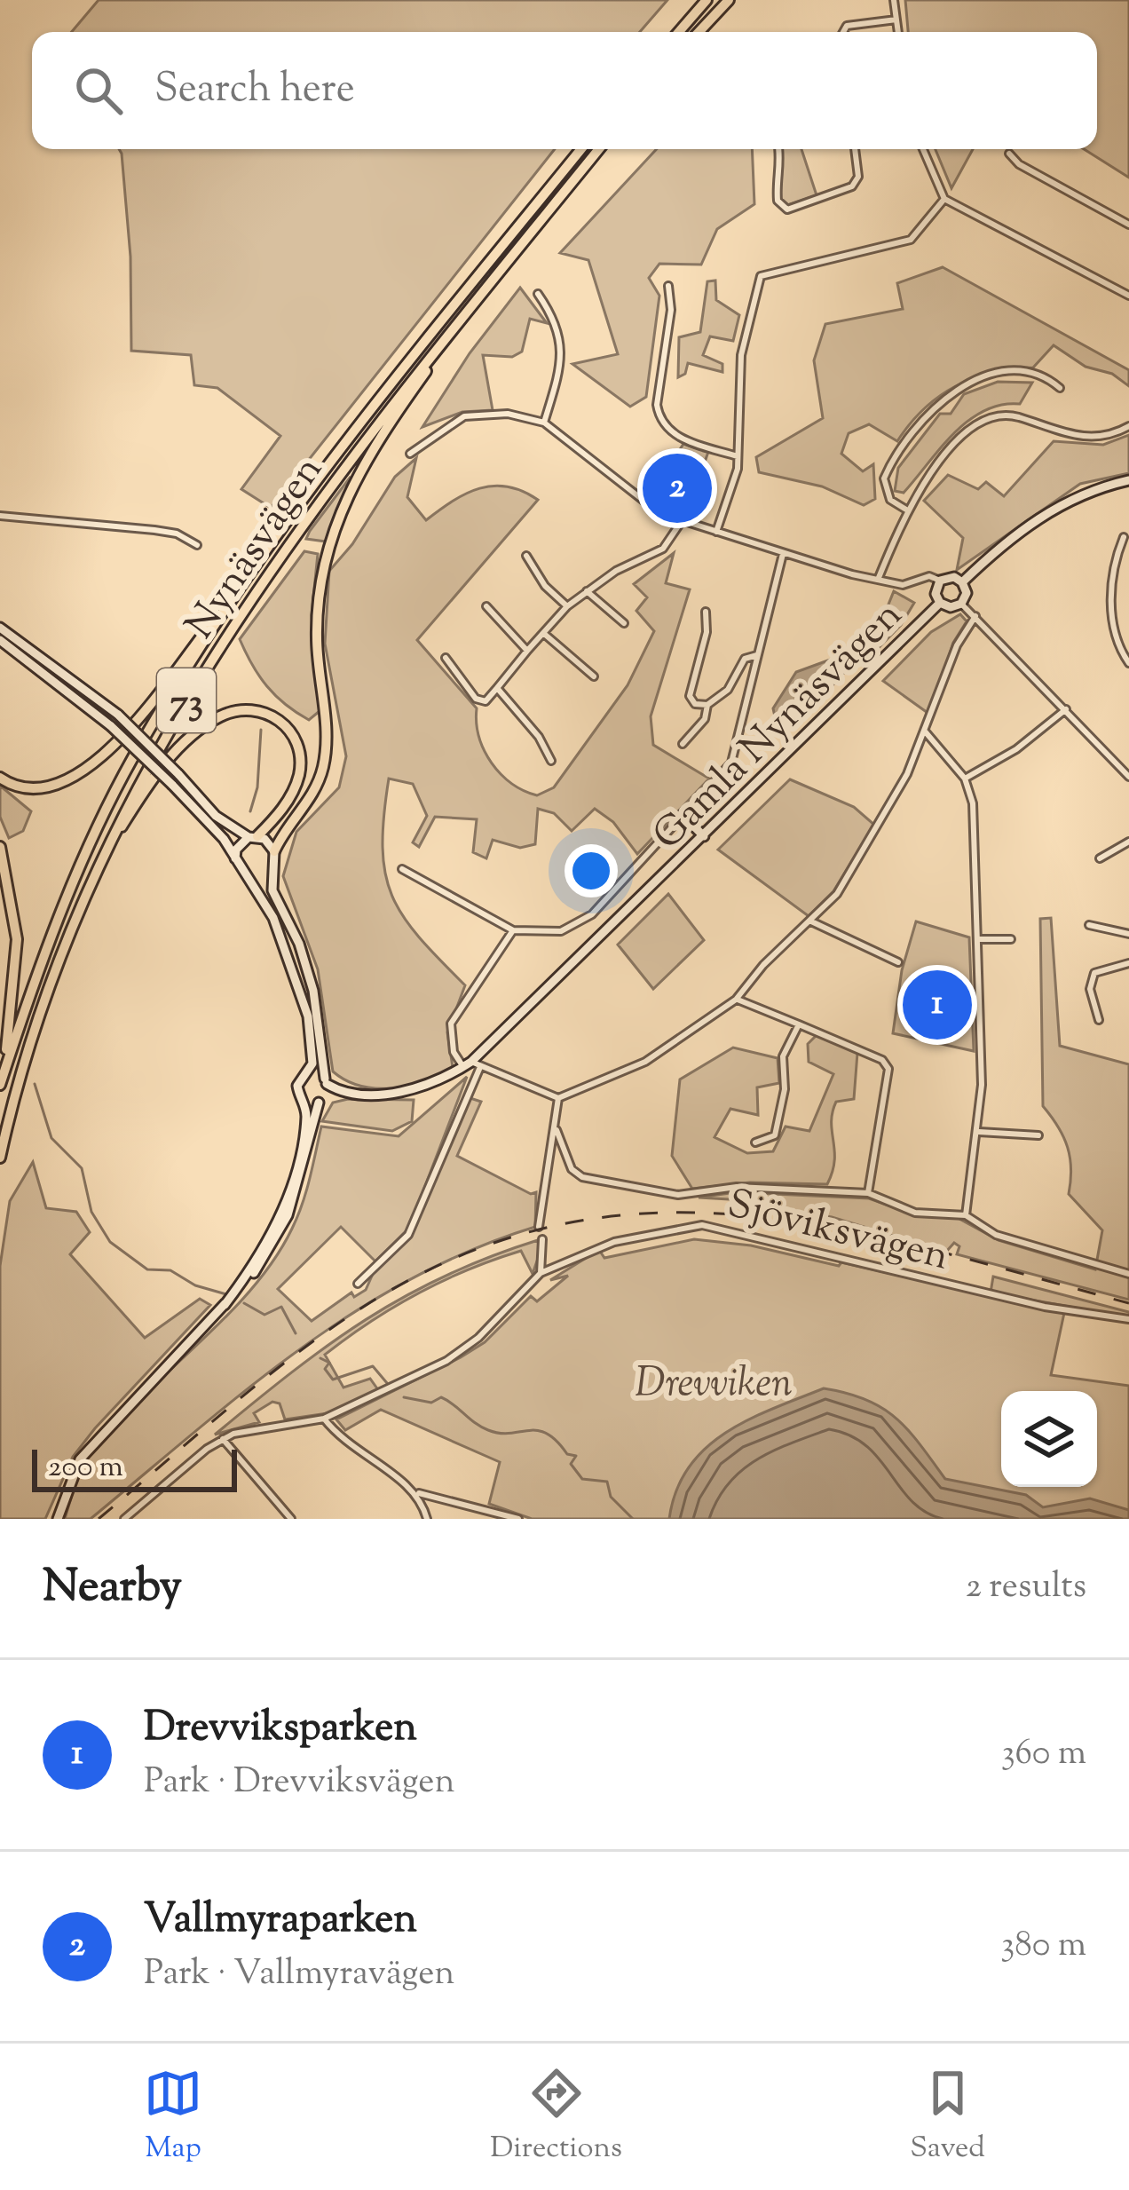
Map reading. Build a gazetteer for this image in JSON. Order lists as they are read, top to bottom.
{
  "streets": {
    "highway": ["Nynäsvägen", "73"],
    "street": ["Gamla Nynäsvägen", "Sjöviksvägen"]
  },
  "parks": ["Drevviken"],
  "scale_bar": "200 m",
  "page": {
    "search": "Search here",
    "pins": ["2", "1"],
    "scale": "200 m",
    "heading": ["Nearby", "2 results"],
    "list": [
      {
        "mark": "1",
        "name": "Drevviksparken",
        "note": "Park · Drevviksvägen",
        "value": "360 m"
      },
      {
        "mark": "2",
        "name": "Vallmyraparken",
        "note": "Park · Vallmyravägen",
        "value": "380 m"
      }
    ],
    "nav": ["Map", "Directions", "Saved"]
  }
}
